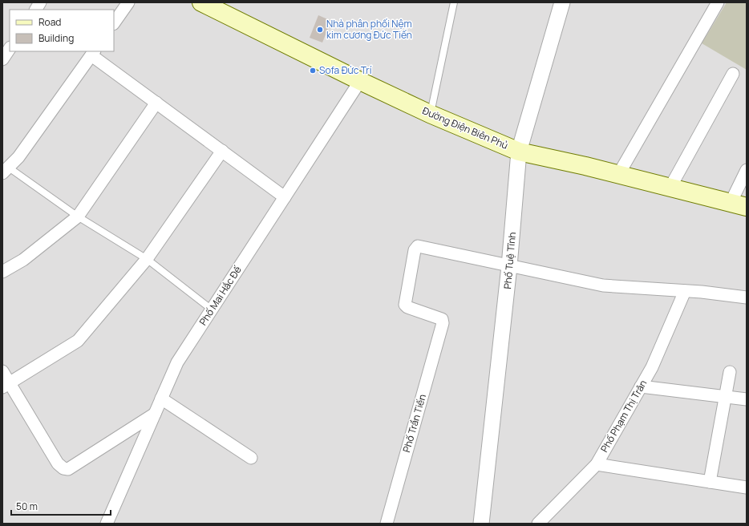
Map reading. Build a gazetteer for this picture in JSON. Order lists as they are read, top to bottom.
{
  "streets": {
    "main road": ["Đường Điện Biên Phủ"],
    "street": [
      "Phố Tuệ Tĩnh",
      "Phố Mai Hắc Đế",
      "Phố Phạm Thị Trân",
      "Phố Trần Tiến"
    ]
  },
  "crossings": [
    ["Đường Điện Biên Phủ", "Phố Tuệ Tĩnh"],
    ["Đường Điện Biên Phủ", "Phố Mai Hắc Đế"],
    ["Phố Tuệ Tĩnh", "Phố Trần Tiến"]
  ],
  "places": ["Nhà phân phối Nệm kim cương Đức Tiến", "Sofa Đức Trí"],
  "legend": ["Road", "Building"],
  "scale_bar": "50 m"
}
